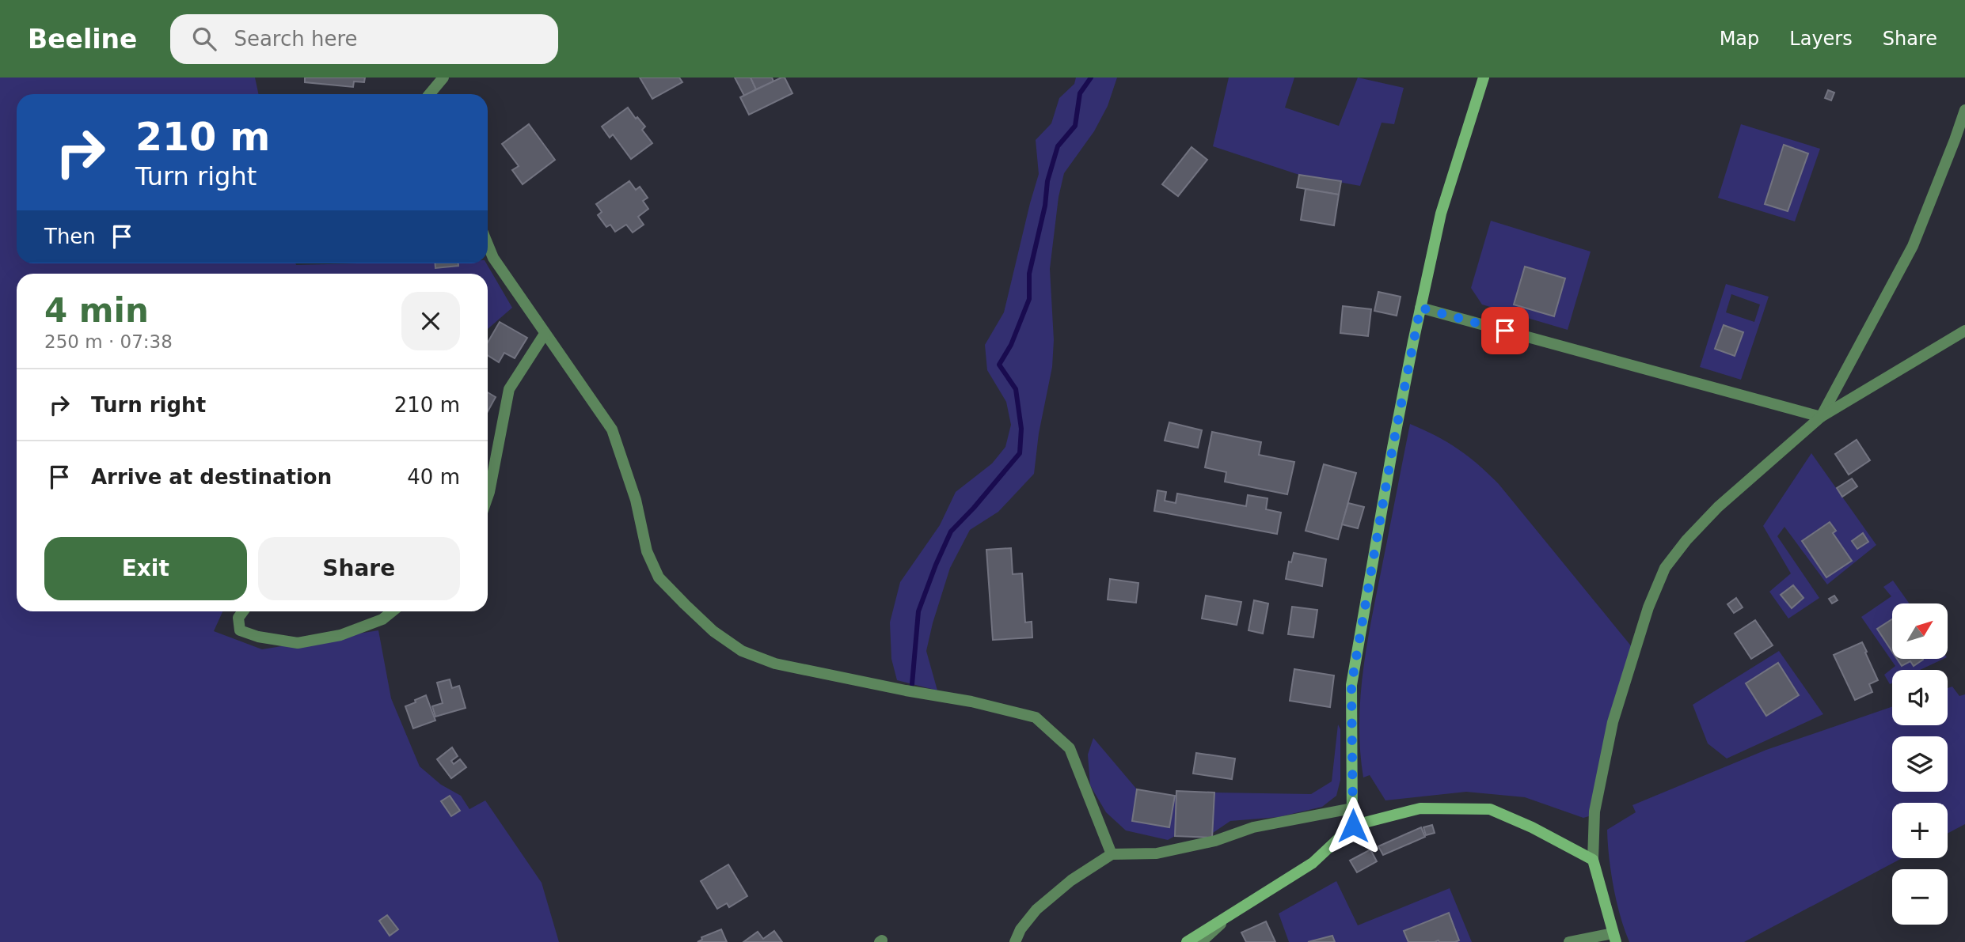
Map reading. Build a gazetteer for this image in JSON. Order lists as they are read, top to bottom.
{
  "north": "top right",
  "page": {
    "header": "Beeline",
    "search": "Search here",
    "nav": ["Map", "Layers", "Share"],
    "turn": ["210 m", "Turn right"],
    "then": "Then",
    "heading": ["4 min", "250 m · 07:38"],
    "list": [
      {
        "name": "Turn right",
        "value": "210 m"
      },
      {
        "name": "Arrive at destination",
        "value": "40 m"
      }
    ],
    "buttons": ["Exit", "Share"],
    "map_buttons": ["+", "−"]
  }
}
